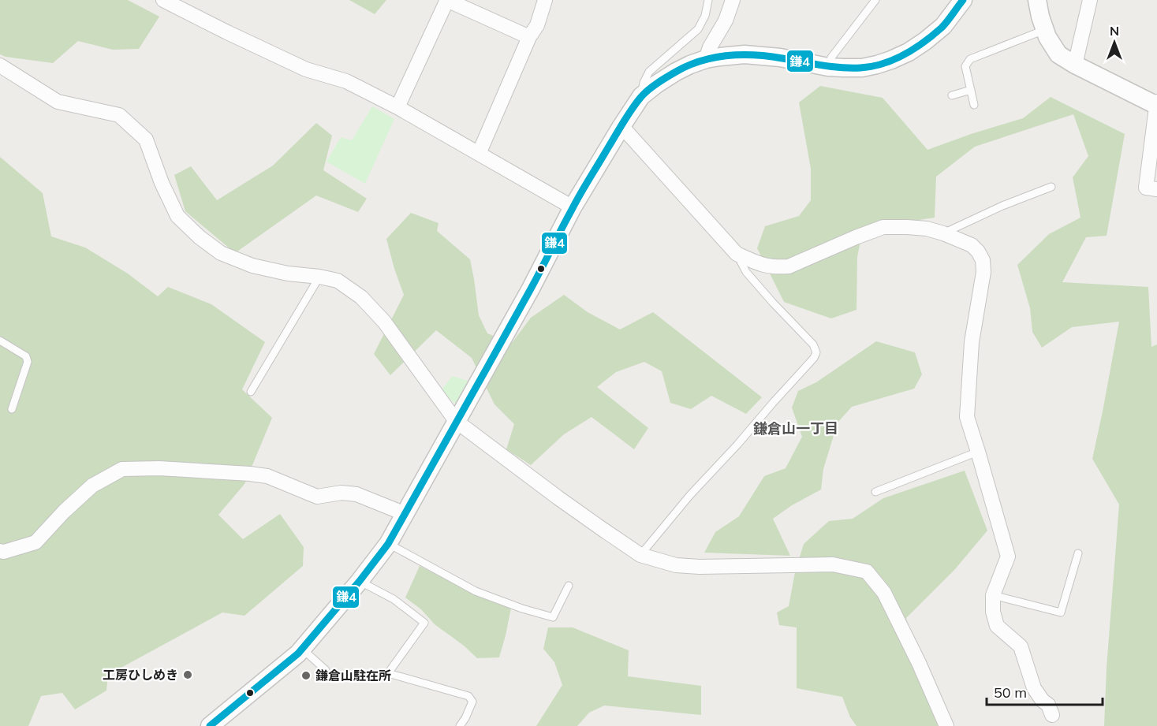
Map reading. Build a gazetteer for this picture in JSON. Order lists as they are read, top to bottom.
{
  "districts": ["鎌倉山一丁目"],
  "places": ["工房ひしめき", "鎌倉山駐在所"],
  "lines": ["transit line 鎌4"],
  "scale_bar": "50 m",
  "north": "top"
}
